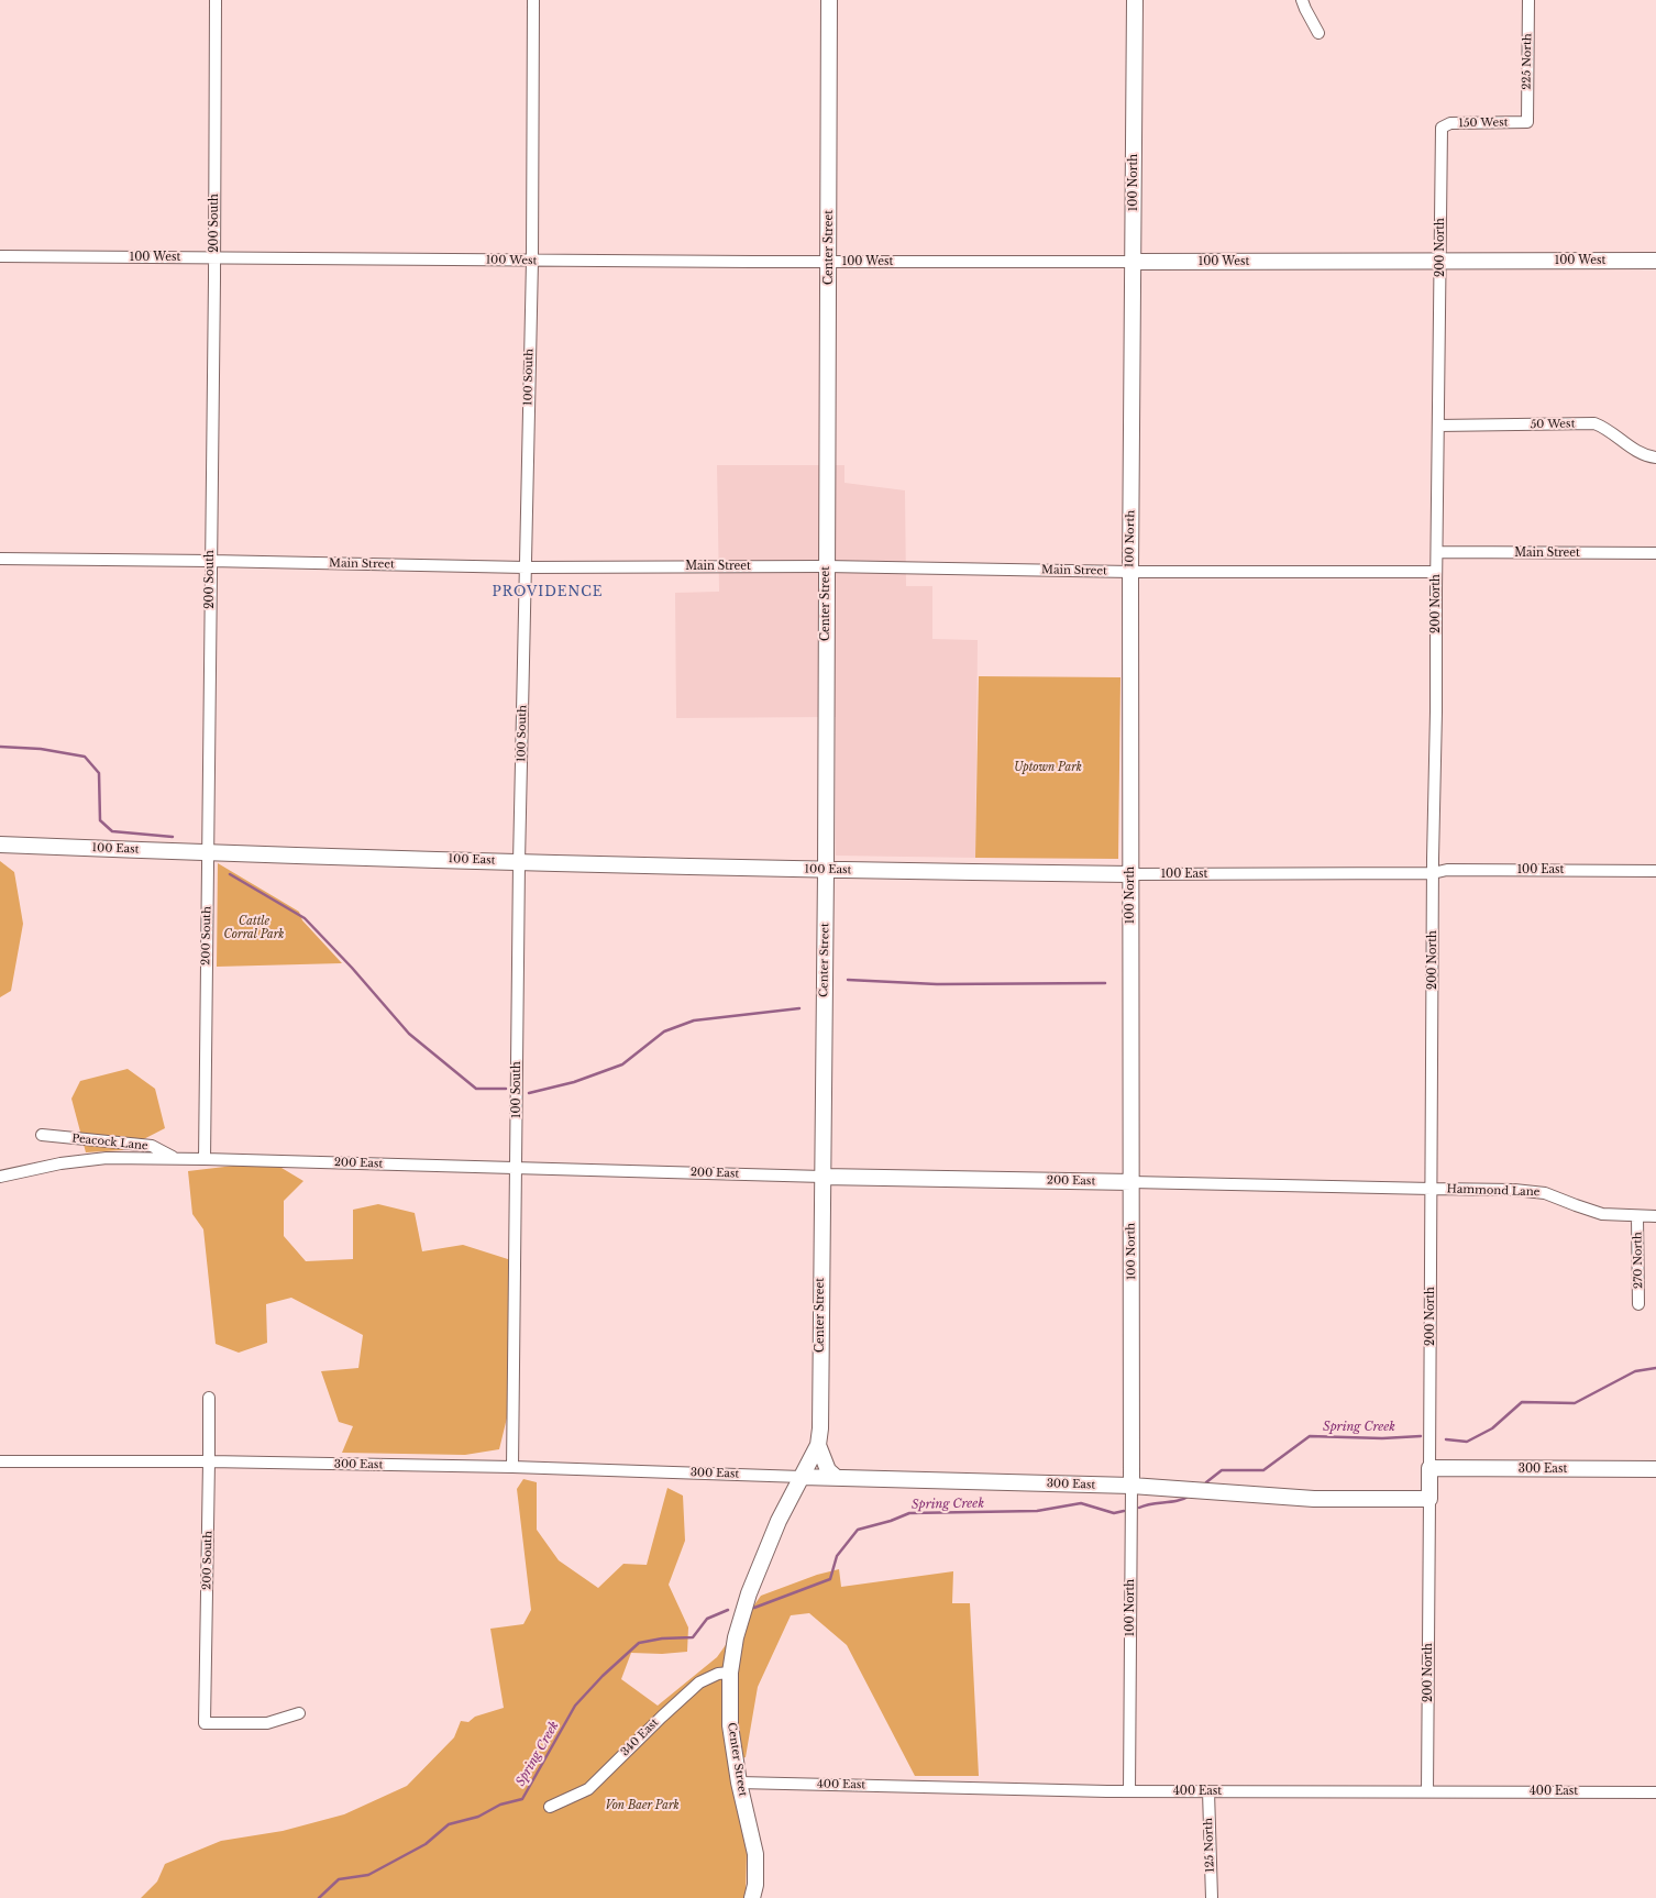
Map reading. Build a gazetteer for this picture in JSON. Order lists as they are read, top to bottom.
{
  "streets": {
    "street": [
      "225 North",
      "150 West",
      "100 North",
      "200 South",
      "Center Street",
      "200 North",
      "100 West",
      "100 South",
      "50 West",
      "Main Street",
      "100 East",
      "Peacock Lane",
      "200 East",
      "Hammond Lane",
      "270 North",
      "300 East",
      "340 East",
      "400 East",
      "125 North"
    ]
  },
  "crossings": [
    ["225 North", "150 West"],
    ["150 West", "200 North"],
    ["100 North", "100 West"],
    ["100 North", "Main Street"],
    ["100 North", "100 East"],
    ["100 North", "200 East"],
    ["100 North", "300 East"],
    ["100 North", "400 East"],
    ["200 South", "100 West"],
    ["200 South", "Main Street"],
    ["200 South", "100 East"],
    ["200 South", "200 East"],
    ["200 South", "300 East"],
    ["Center Street", "100 West"],
    ["Center Street", "Main Street"],
    ["Center Street", "100 East"],
    ["Center Street", "200 East"],
    ["Center Street", "300 East"],
    ["Center Street", "340 East"],
    ["Center Street", "400 East"],
    ["200 North", "100 West"],
    ["200 North", "50 West"],
    ["200 North", "Main Street"],
    ["200 North", "100 East"],
    ["200 North", "200 East"],
    ["200 North", "Hammond Lane"],
    ["200 North", "300 East"],
    ["200 North", "400 East"],
    ["100 West", "100 South"],
    ["100 South", "Main Street"],
    ["100 South", "100 East"],
    ["100 South", "200 East"],
    ["100 South", "300 East"],
    ["Peacock Lane", "200 East"],
    ["200 East", "Hammond Lane"],
    ["Hammond Lane", "270 North"],
    ["400 East", "125 North"]
  ],
  "districts": ["PROVIDENCE"],
  "water": ["Spring Creek"],
  "parks": ["Uptown Park", "Cattle Corral Park", "Von Baer Park"]
}
